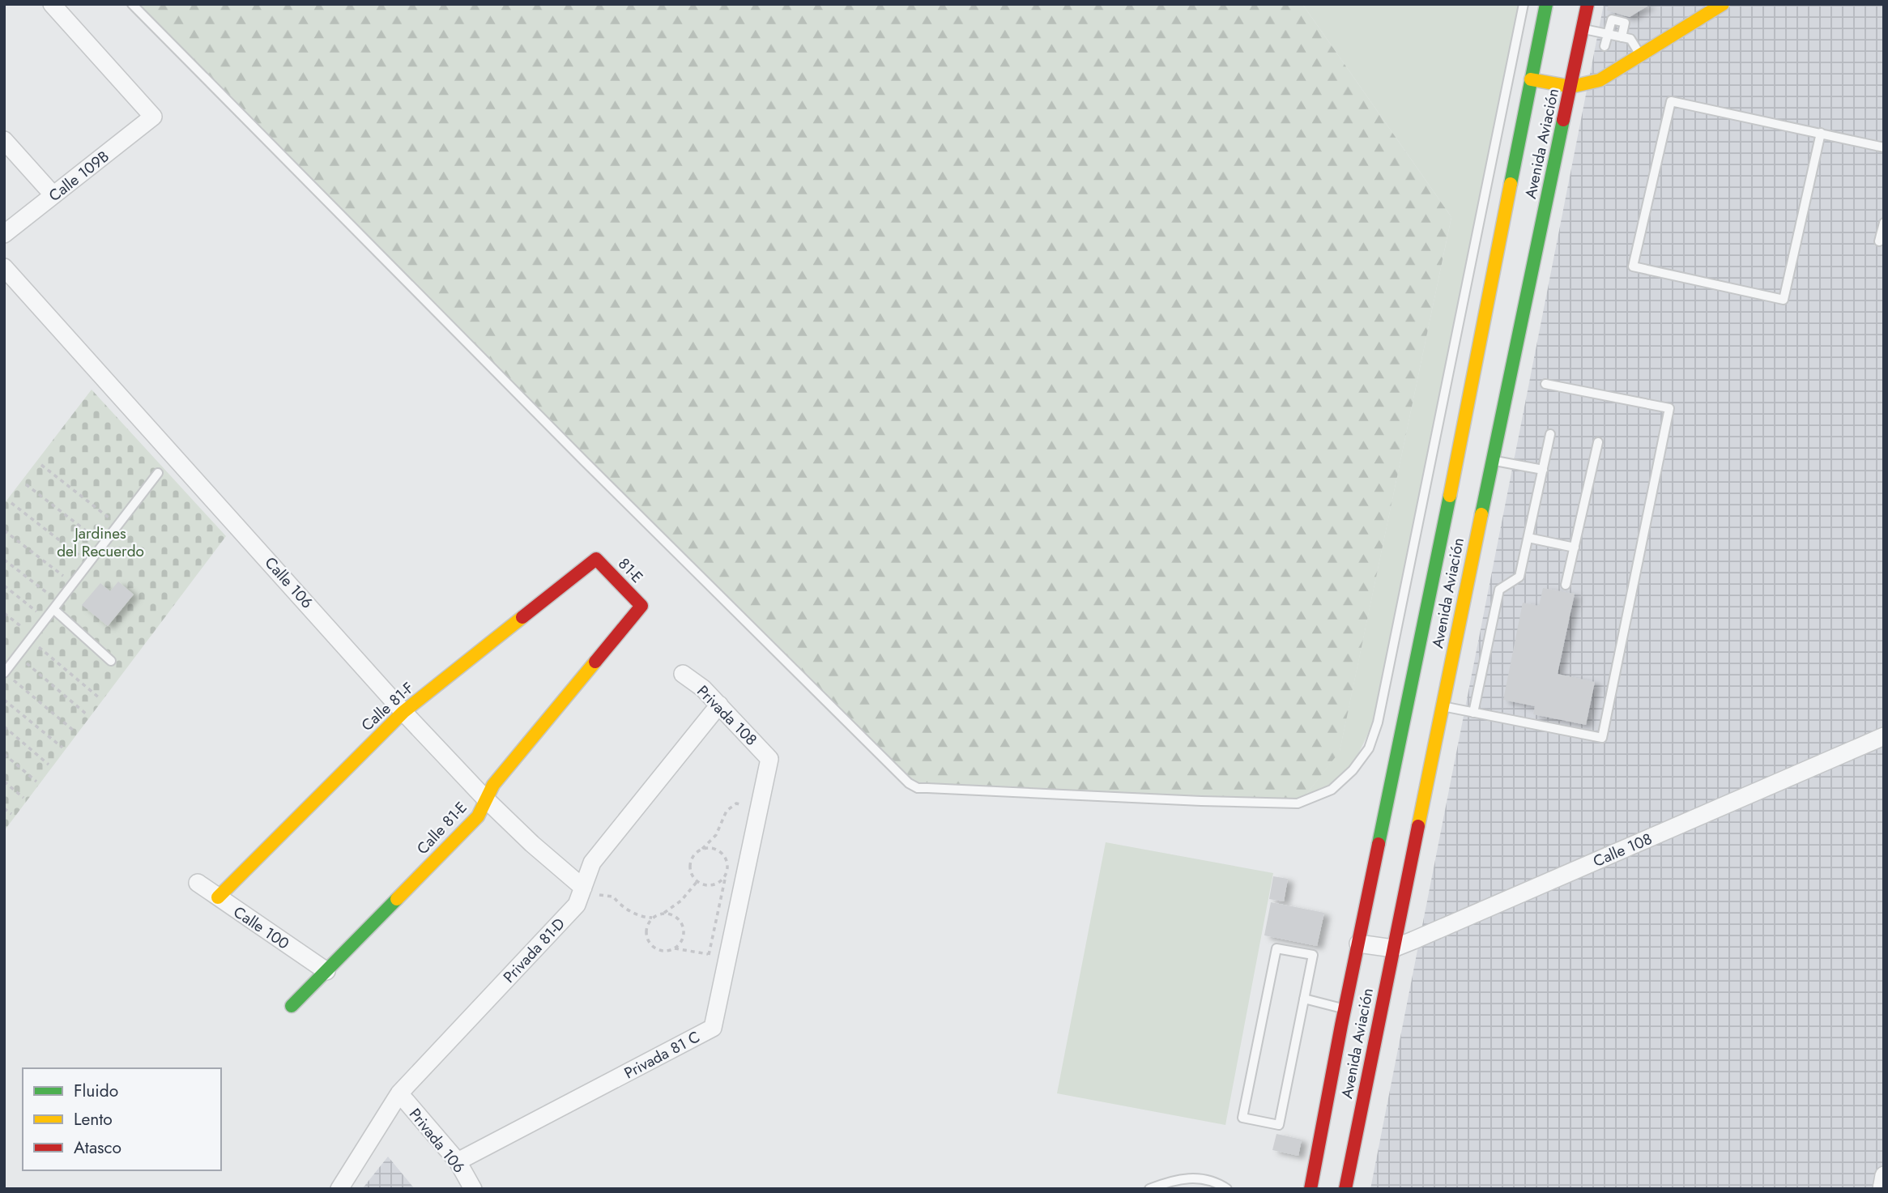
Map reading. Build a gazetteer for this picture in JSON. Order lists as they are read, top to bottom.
{
  "streets": {
    "main road": [
      "Avenida Aviación",
      "81-E",
      "Calle 81-F",
      "Calle 81-E"
    ],
    "street": [
      "Calle 109B",
      "Calle 106",
      "Privada 108",
      "Calle 108",
      "Calle 100",
      "Privada 81-D",
      "Privada 81 C",
      "Privada 106"
    ]
  },
  "crossings": [
    ["Avenida Aviación", "Calle 108"],
    ["81-E", "Calle 81-F"],
    ["81-E", "Calle 81-E"],
    ["Calle 106", "Calle 81-F"],
    ["Calle 106", "Calle 81-E"],
    ["Calle 106", "Privada 81-D"],
    ["Calle 81-F", "Calle 100"],
    ["Privada 108", "Privada 81-D"],
    ["Privada 108", "Privada 81 C"],
    ["Calle 81-E", "Calle 100"],
    ["Privada 81-D", "Privada 106"],
    ["Privada 81 C", "Privada 106"]
  ],
  "parks": ["Jardines del Recuerdo"],
  "legend": ["Fluido", "Lento", "Atasco"]
}
